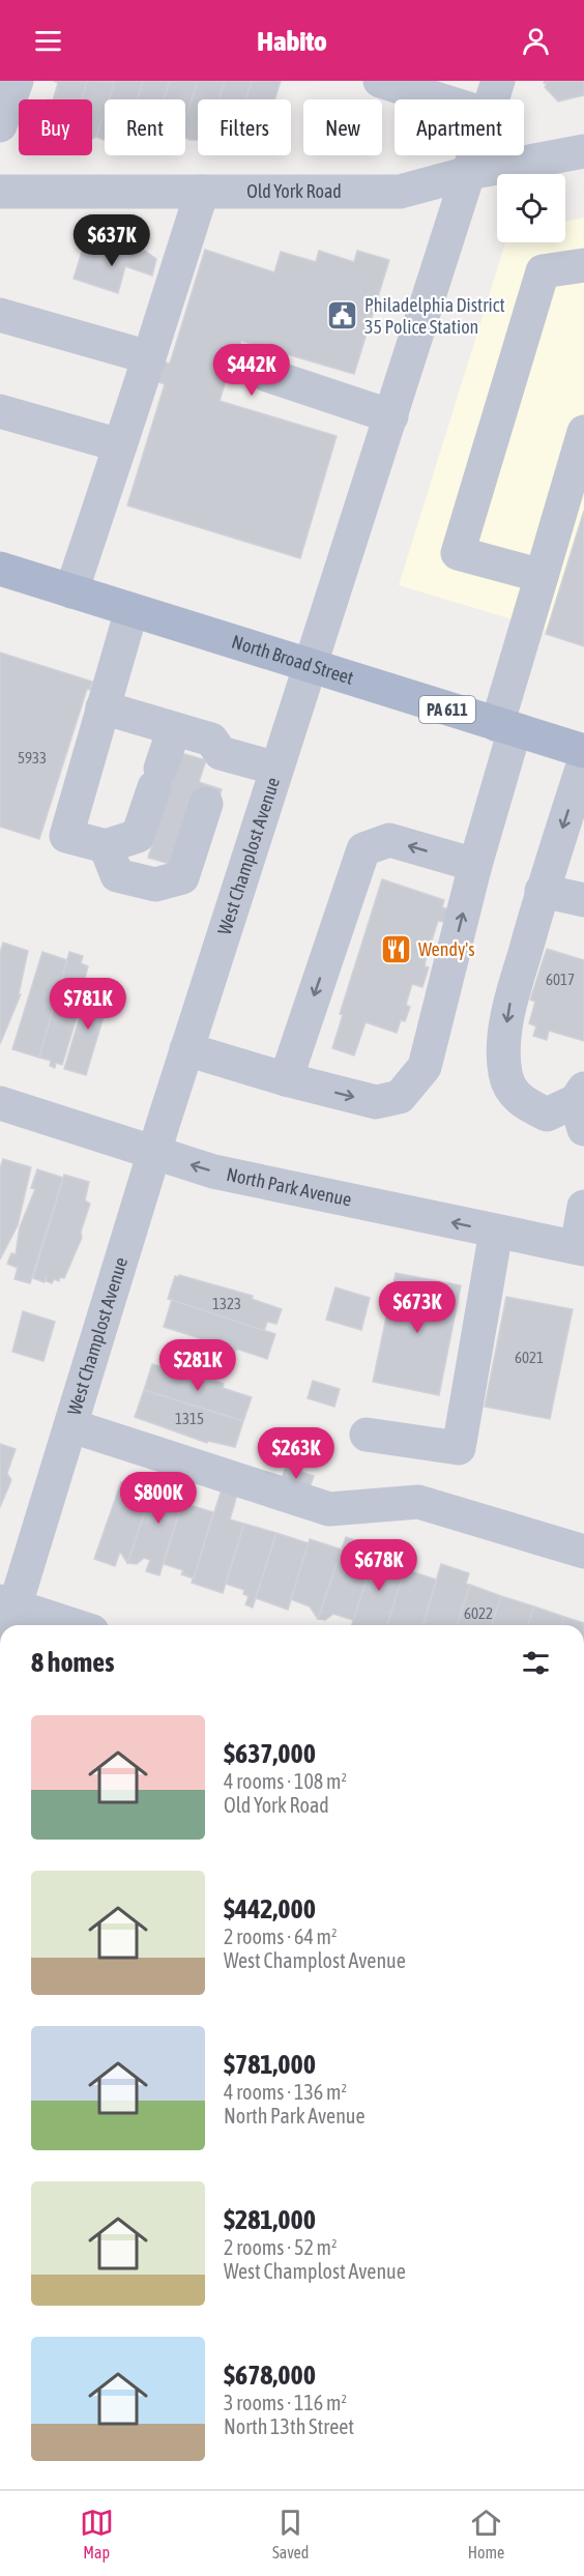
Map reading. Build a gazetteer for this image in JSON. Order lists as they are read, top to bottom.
{
  "streets": {
    "main road": ["North Broad Street", "PA 611"],
    "street": ["Old York Road", "West Champlost Avenue", "North Park Avenue"]
  },
  "crossings": [
    ["Old York Road", "West Champlost Avenue"],
    ["North Broad Street", "West Champlost Avenue"],
    ["West Champlost Avenue", "North Park Avenue"]
  ],
  "places": {
    "public building": ["Philadelphia District 35 Police Station"],
    "restaurant": ["Wendy's"]
  },
  "house_numbers": [
    "5933",
    "6017",
    "1323",
    "6021",
    "1315",
    "6022"
  ],
  "page": {
    "header": "Habito",
    "chip": [
      "Buy",
      "Rent",
      "Filters",
      "New",
      "Apartment"
    ],
    "price": [
      "$637K",
      "$442K",
      "$781K",
      "$673K",
      "$281K",
      "$263K",
      "$800K",
      "$678K"
    ],
    "heading": "8 homes",
    "list": [
      {
        "name": "$637,000",
        "note": "4 rooms · 108 m² · Old York Road"
      },
      {
        "name": "$442,000",
        "note": "2 rooms · 64 m² · West Champlost Avenue"
      },
      {
        "name": "$781,000",
        "note": "4 rooms · 136 m² · North Park Avenue"
      },
      {
        "name": "$281,000",
        "note": "2 rooms · 52 m² · West Champlost Avenue"
      },
      {
        "name": "$678,000",
        "note": "3 rooms · 116 m² · North 13th Street"
      }
    ],
    "tabs": ["Map", "Saved", "Home"]
  }
}
